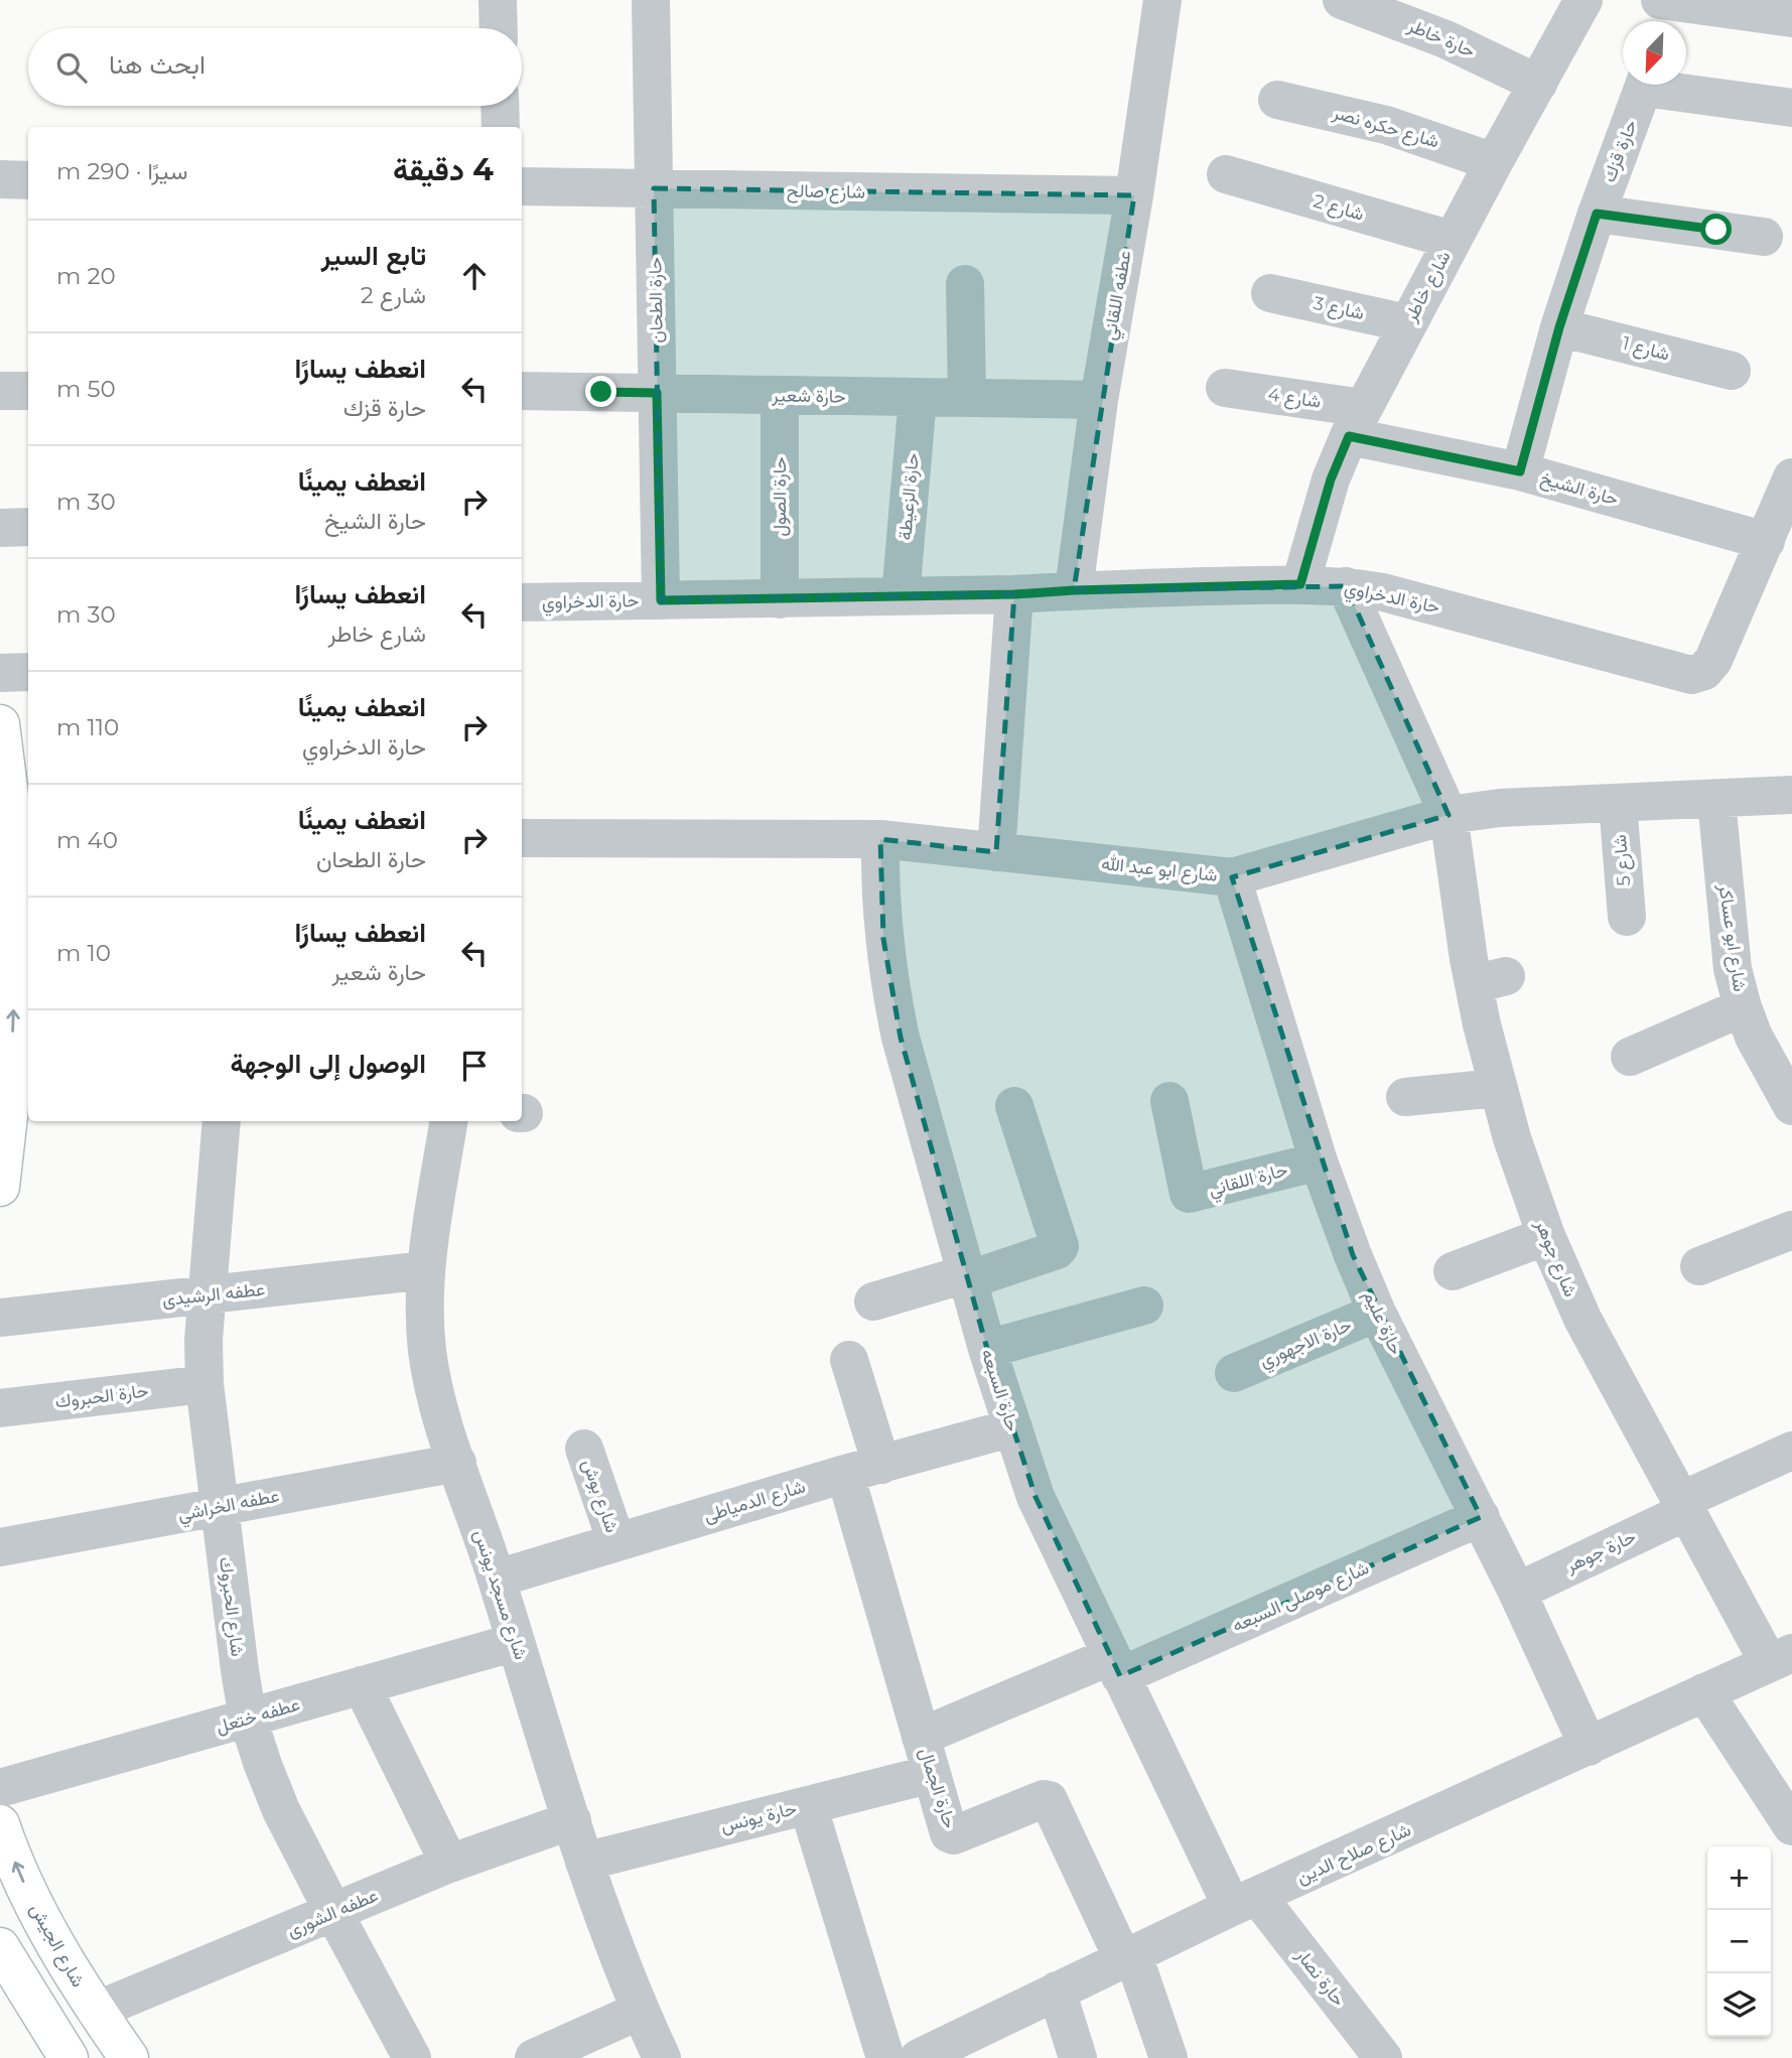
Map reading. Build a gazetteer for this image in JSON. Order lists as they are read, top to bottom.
{
  "streets": {
    "main road": ["شارع الجيش"],
    "street": [
      "حارة خاطر",
      "شارع حكره نصر",
      "حارة قزك",
      "شارع صالح",
      "شارع 2",
      "شارع خاطر",
      "عطفه اللقاني",
      "حارة الطحان",
      "شارع 3",
      "شارع 1",
      "حارة شعير",
      "شارع 4",
      "حارة الشيخ",
      "حارة الصول",
      "حارة الزعيطة",
      "حارة الدخراوي",
      "شارع 5",
      "شارع ابو عبد الله",
      "شارع ابو عساكر",
      "حارة اللقاني",
      "شارع جوهر",
      "عطفه الرشيدى",
      "حارة عليم",
      "حارة الاجهوري",
      "حارة السبعه",
      "حارة الحبروك",
      "شارع بوش",
      "شارع الدمياطى",
      "عطفه الخراشي",
      "حارة جوهر",
      "شارع مسجد يونس",
      "شارع موصلى السبعه",
      "شارع الحبروك",
      "عطفه ختعل",
      "حارة الجمال",
      "حارة يونس",
      "شارع صلاح الدين",
      "عطفه الشورى",
      "حارة نصار"
    ]
  },
  "crossings": [
    ["حارة خاطر", "شارع خاطر"],
    ["شارع حكره نصر", "شارع خاطر"],
    ["حارة قزك", "شارع 1"],
    ["حارة قزك", "حارة الشيخ"],
    ["شارع صالح", "عطفه اللقاني"],
    ["شارع صالح", "حارة الطحان"],
    ["شارع 2", "شارع خاطر"],
    ["شارع خاطر", "شارع 3"],
    ["شارع خاطر", "شارع 4"],
    ["شارع خاطر", "حارة الشيخ"],
    ["شارع خاطر", "حارة الدخراوي"],
    ["عطفه اللقاني", "حارة شعير"],
    ["عطفه اللقاني", "حارة الدخراوي"],
    ["حارة الطحان", "حارة شعير"],
    ["حارة الطحان", "حارة الدخراوي"],
    ["حارة شعير", "حارة الصول"],
    ["حارة شعير", "حارة الزعيطة"],
    ["شارع 4", "حارة الشيخ"],
    ["حارة الشيخ", "حارة الدخراوي"],
    ["حارة الصول", "حارة الدخراوي"],
    ["حارة الزعيطة", "حارة الدخراوي"],
    ["حارة الدخراوي", "شارع جوهر"],
    ["شارع 5", "شارع ابو عبد الله"],
    ["شارع ابو عبد الله", "شارع ابو عساكر"],
    ["شارع ابو عبد الله", "شارع جوهر"],
    ["شارع ابو عبد الله", "حارة عليم"],
    ["شارع ابو عبد الله", "حارة السبعه"],
    ["حارة اللقاني", "حارة عليم"],
    ["شارع جوهر", "حارة جوهر"],
    ["شارع جوهر", "شارع صلاح الدين"],
    ["عطفه الرشيدى", "شارع مسجد يونس"],
    ["عطفه الرشيدى", "شارع الحبروك"],
    ["حارة عليم", "حارة الاجهوري"],
    ["حارة عليم", "حارة جوهر"],
    ["حارة عليم", "شارع موصلى السبعه"],
    ["حارة عليم", "شارع صلاح الدين"],
    ["حارة السبعه", "شارع الدمياطى"],
    ["حارة السبعه", "شارع موصلى السبعه"],
    ["حارة السبعه", "شارع صلاح الدين"],
    ["حارة السبعه", "حارة نصار"],
    ["حارة الحبروك", "شارع الحبروك"],
    ["شارع بوش", "شارع الدمياطى"],
    ["شارع الدمياطى", "شارع مسجد يونس"],
    ["شارع الدمياطى", "حارة الجمال"],
    ["عطفه الخراشي", "شارع مسجد يونس"],
    ["عطفه الخراشي", "شارع الحبروك"],
    ["شارع مسجد يونس", "عطفه ختعل"],
    ["شارع مسجد يونس", "حارة يونس"],
    ["شارع مسجد يونس", "عطفه الشورى"],
    ["شارع موصلى السبعه", "حارة الجمال"],
    ["شارع الحبروك", "عطفه ختعل"],
    ["شارع الحبروك", "عطفه الشورى"],
    ["حارة الجمال", "حارة يونس"],
    ["حارة الجمال", "شارع صلاح الدين"],
    ["شارع صلاح الدين", "حارة نصار"],
    ["عطفه الشورى", "شارع الجيش"]
  ],
  "north": "bottom left",
  "page": {
    "search": "ابحث هنا",
    "heading": ["4 دقيقة", "سيرًا · 290 m"],
    "list": [
      ["تابع السير", "شارع 2", "20 m"],
      ["انعطف يسارًا", "حارة قزك", "50 m"],
      ["انعطف يمينًا", "حارة الشيخ", "30 m"],
      ["انعطف يسارًا", "شارع خاطر", "30 m"],
      ["انعطف يمينًا", "حارة الدخراوي", "110 m"],
      ["انعطف يمينًا", "حارة الطحان", "40 m"],
      ["انعطف يسارًا", "حارة شعير", "10 m"],
      "الوصول إلى الوجهة"
    ],
    "map_buttons": ["+", "−"]
  }
}
